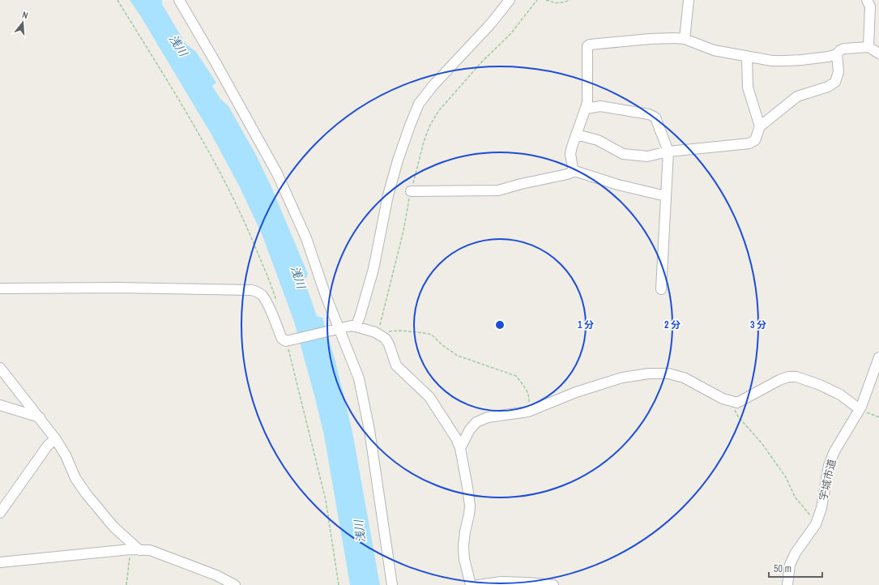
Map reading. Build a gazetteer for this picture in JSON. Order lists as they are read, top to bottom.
{
  "streets": {
    "street": ["宇城市道"]
  },
  "water": ["浅川"],
  "scale_bar": "50 m",
  "north": "top",
  "rings": ["1 分", "2 分", "3 分"]
}
